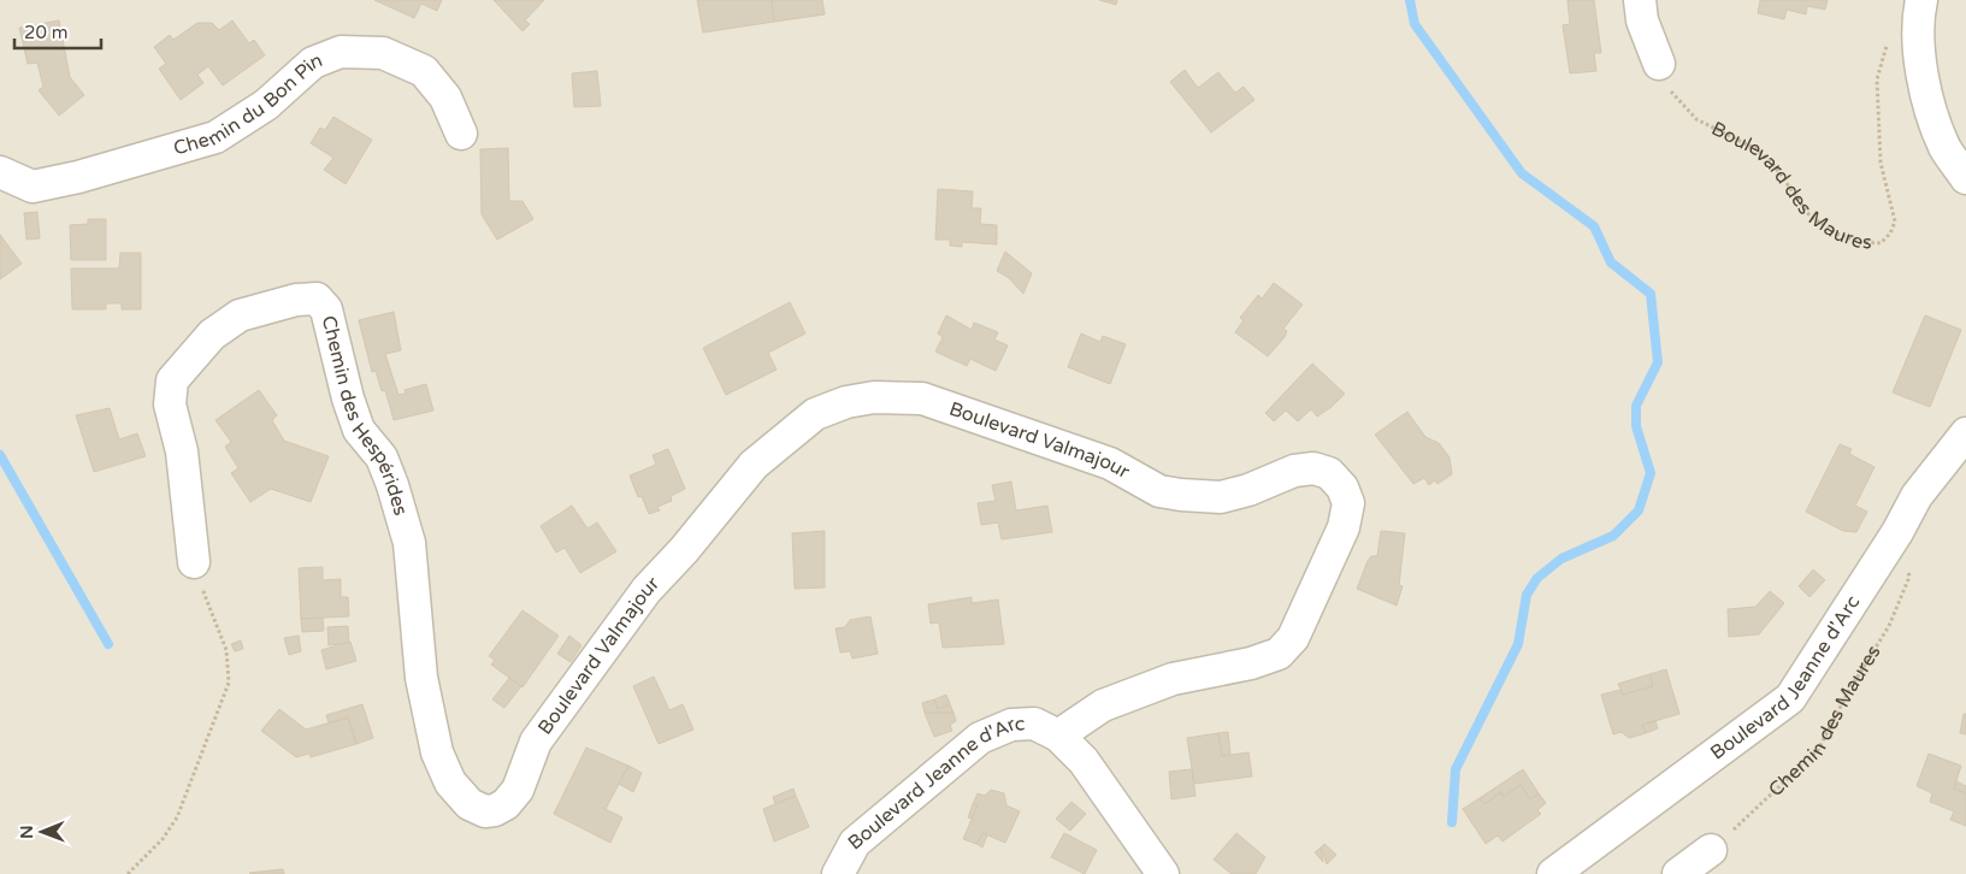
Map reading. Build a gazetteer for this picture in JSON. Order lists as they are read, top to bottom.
{
  "streets": {
    "street": [
      "Chemin du Bon Pin",
      "Chemin des Hespérides",
      "Boulevard Valmajour",
      "Boulevard Jeanne d'Arc"
    ],
    "path": ["Boulevard des Maures", "Chemin des Maures"]
  },
  "crossings": [
    ["Chemin des Hespérides", "Boulevard Valmajour"],
    ["Boulevard Valmajour", "Boulevard Jeanne d'Arc"],
    ["Boulevard Jeanne d'Arc", "Chemin des Maures"]
  ],
  "scale_bar": "20 m",
  "north": "left"
}
